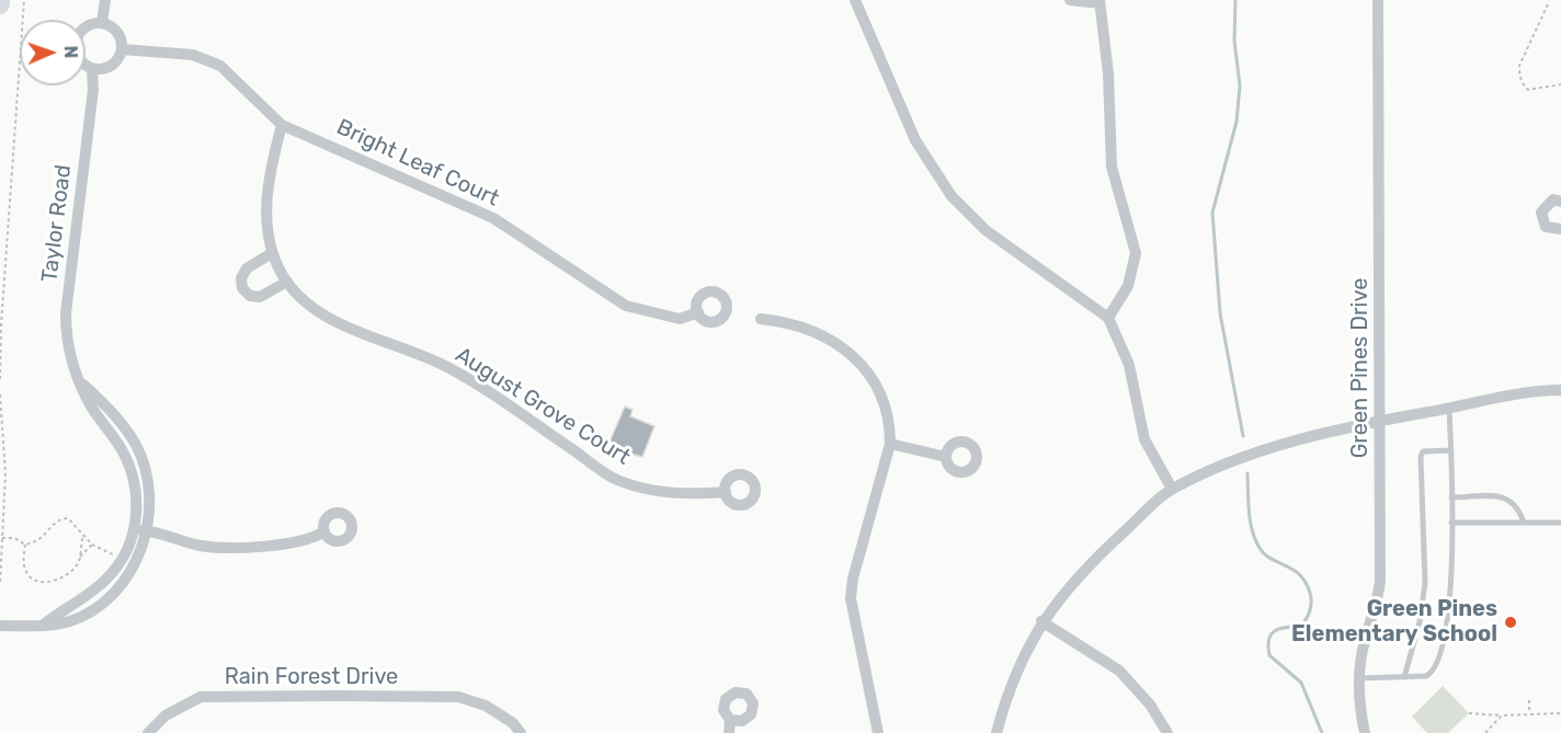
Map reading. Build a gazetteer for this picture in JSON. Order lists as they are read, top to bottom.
{
  "streets": {
    "street": [
      "Bright Leaf Court",
      "Taylor Road",
      "Green Pines Drive",
      "August Grove Court",
      "Rain Forest Drive"
    ]
  },
  "crossings": [
    ["Bright Leaf Court", "Taylor Road"],
    ["Bright Leaf Court", "August Grove Court"]
  ],
  "places": ["Green Pines Elementary School"],
  "north": "right"
}
